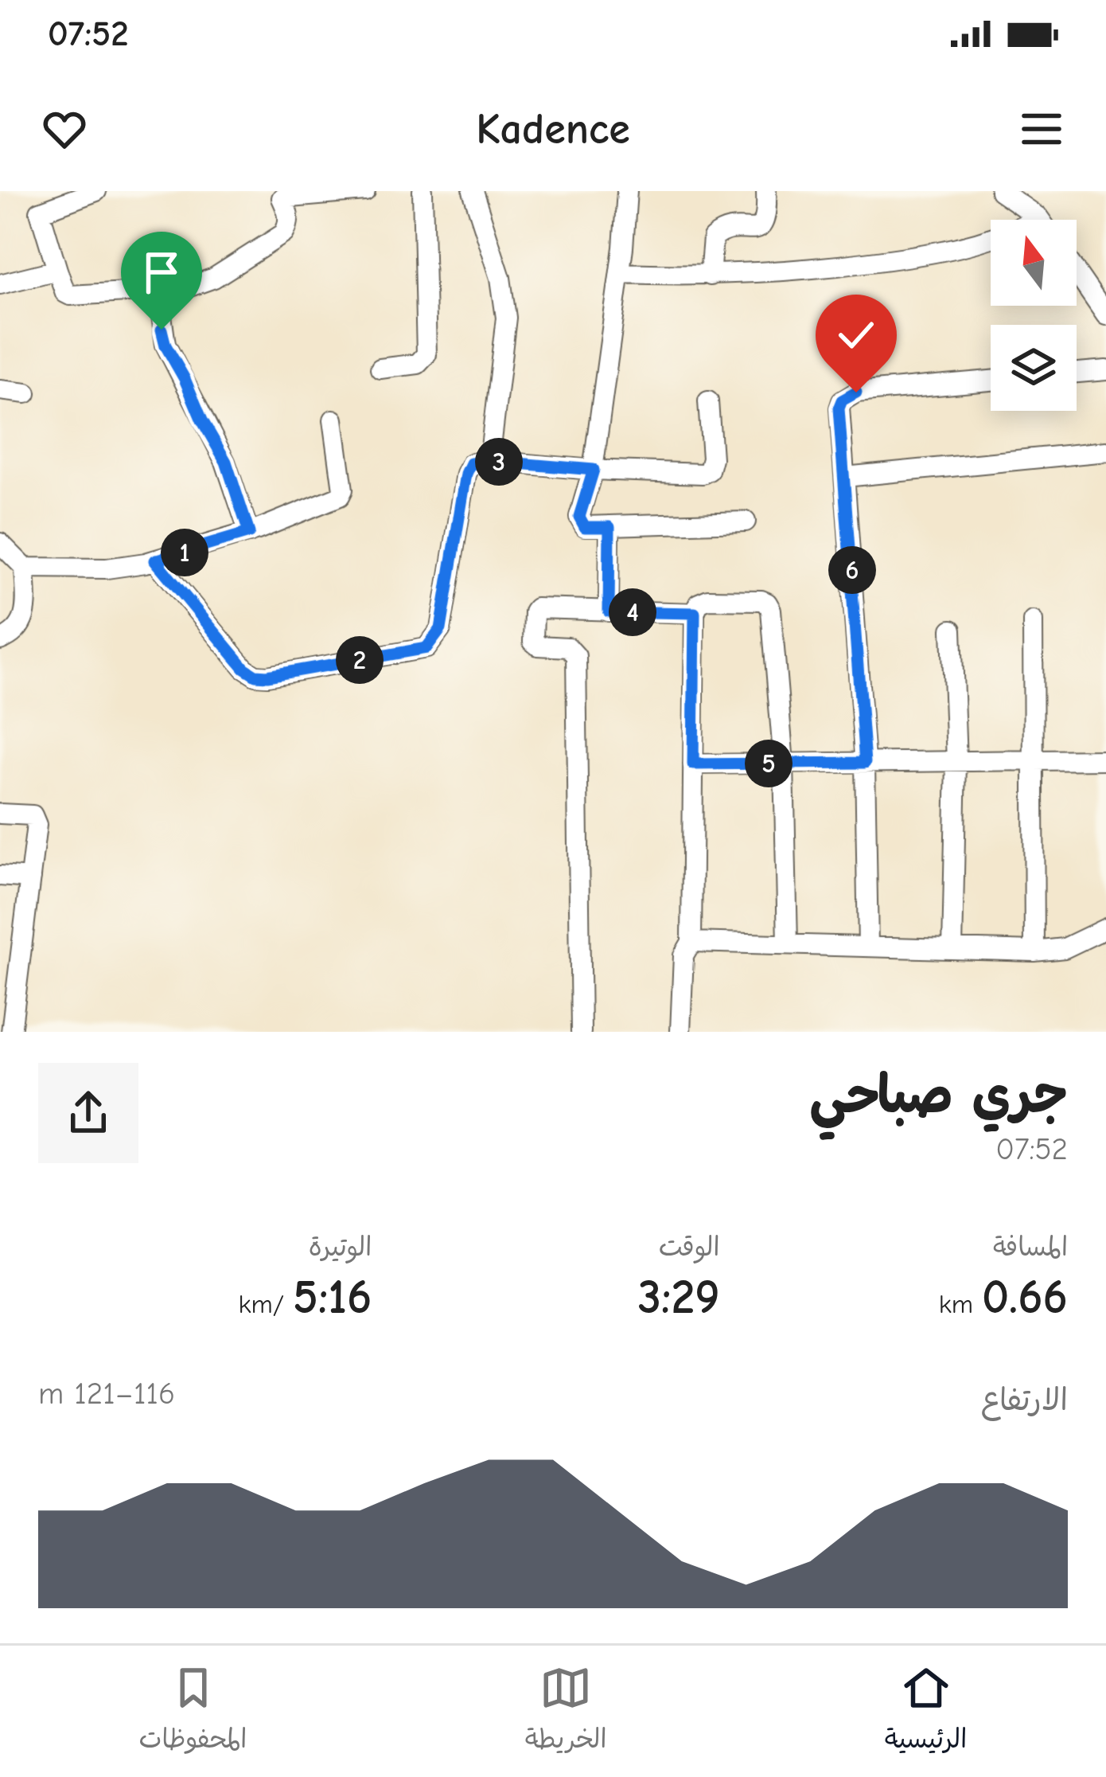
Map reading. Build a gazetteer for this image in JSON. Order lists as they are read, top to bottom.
{
  "north": "top",
  "page": {
    "status": "07:52",
    "header": "Kadence",
    "pins": [
      "3",
      "1",
      "6",
      "4",
      "2",
      "5"
    ],
    "heading": ["جري صباحي", "07:52"],
    "stats": [
      ["المسافة", "0.66 km"],
      ["الوقت", "3:29"],
      ["الوتيرة", "5:16 /km"]
    ],
    "chart": ["الارتفاع", "116–121 m"],
    "tabs": ["الرئيسية", "الخريطة", "المحفوظات"]
  }
}
